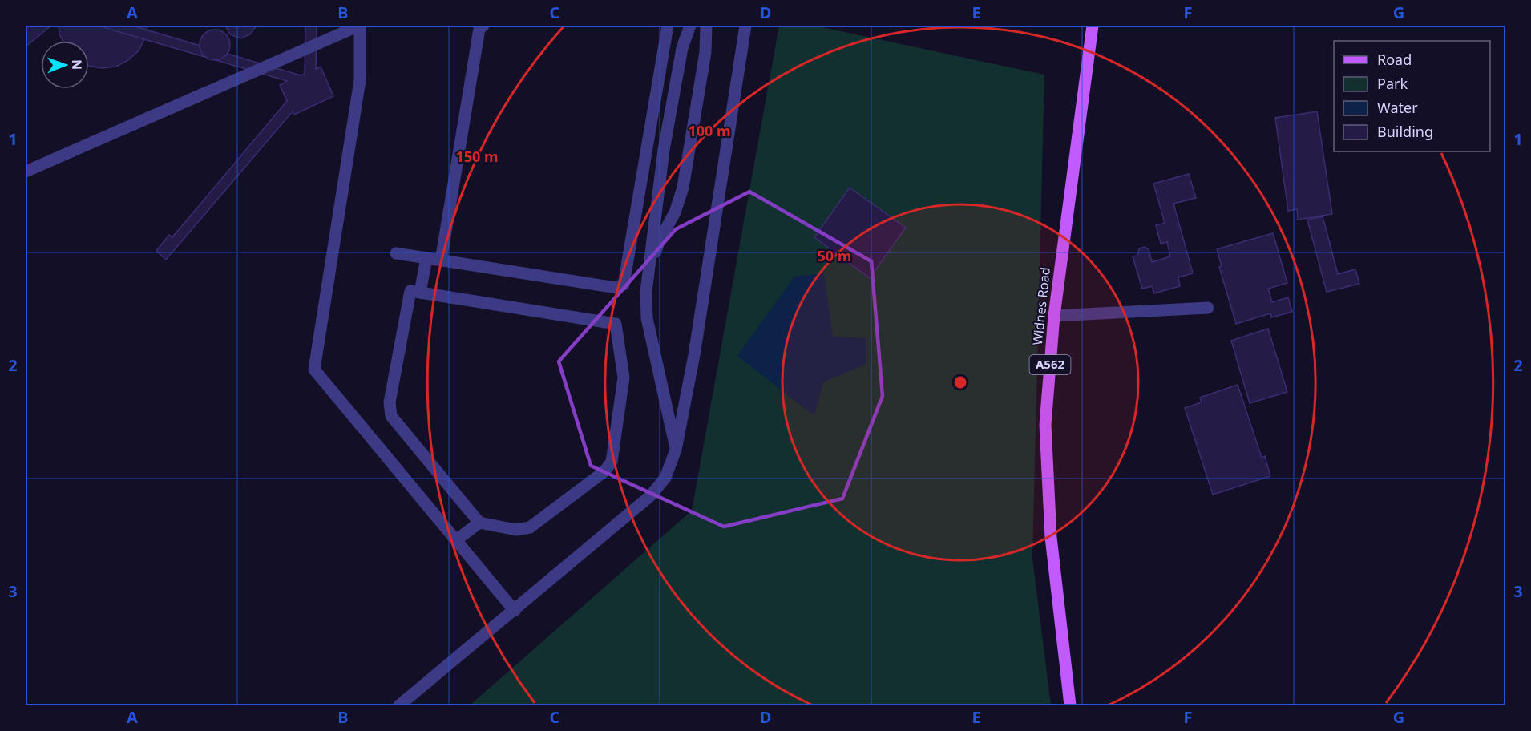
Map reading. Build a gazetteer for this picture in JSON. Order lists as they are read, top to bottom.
{
  "streets": {
    "main road": ["Widnes Road", "A562"]
  },
  "legend": [
    "Road",
    "Park",
    "Water",
    "Building"
  ],
  "north": "right",
  "grid": {
    "columns": [
      "A",
      "B",
      "C",
      "D",
      "E",
      "F",
      "G"
    ],
    "rows": ["1", "2", "3"]
  },
  "rings": ["100 m", "150 m", "50 m"]
}
